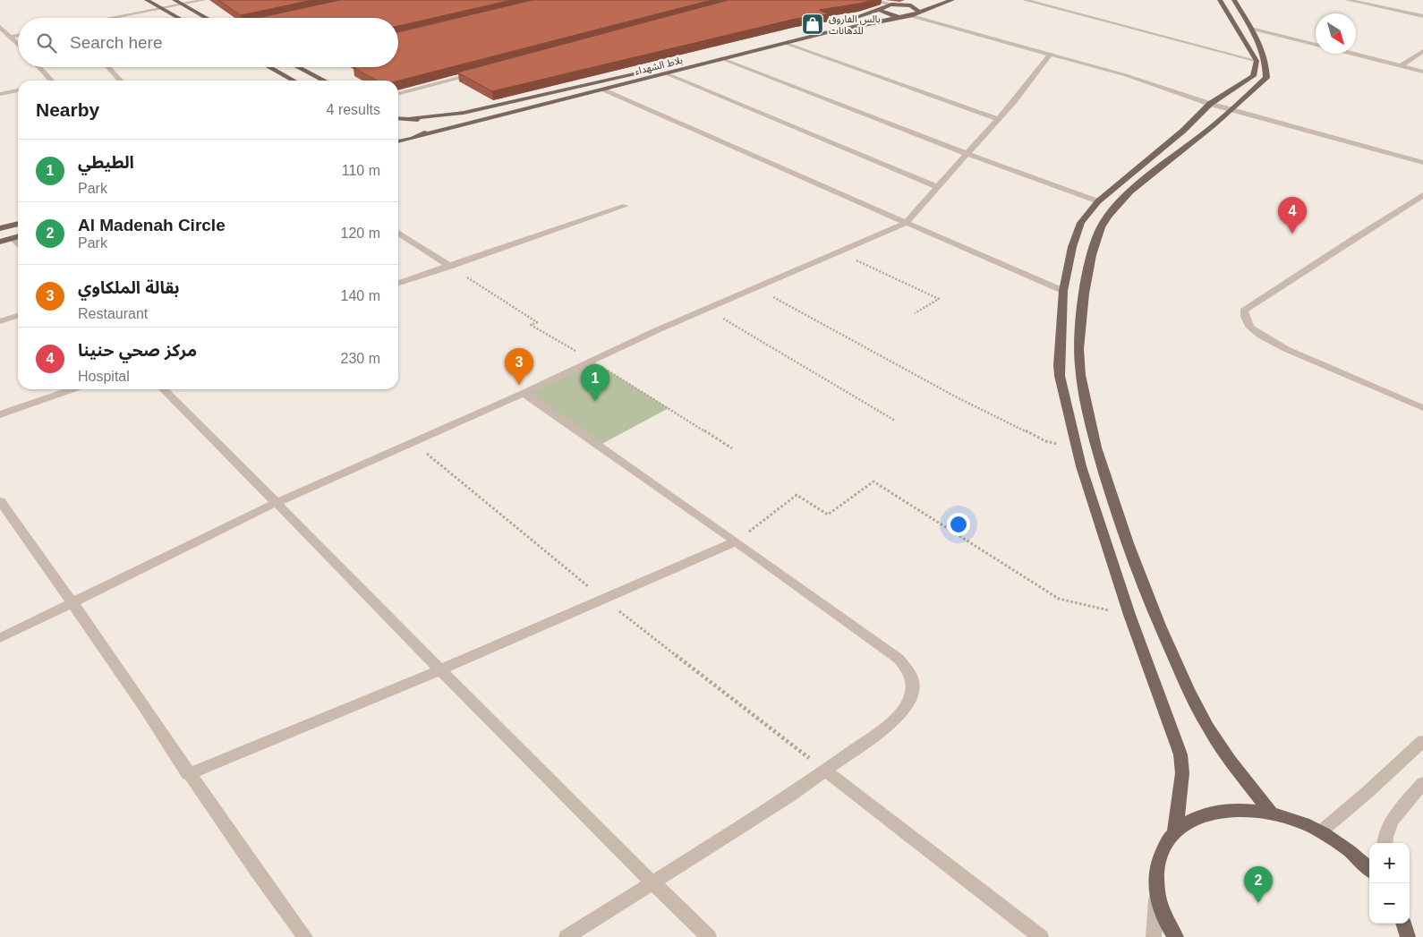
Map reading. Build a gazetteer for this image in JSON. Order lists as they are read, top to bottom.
{
  "streets": {
    "main road": ["بلاط الشهداء"]
  },
  "places": {
    "shop": ["بالس الفاروق للدهانات"]
  },
  "north": "bottom right",
  "page": {
    "search": "Search here",
    "heading": ["Nearby", "4 results"],
    "list": [
      {
        "mark": "1",
        "name": "الطيطي",
        "note": "Park",
        "value": "110 m"
      },
      {
        "mark": "2",
        "name": "Al Madenah Circle",
        "note": "Park",
        "value": "120 m"
      },
      {
        "mark": "3",
        "name": "بقالة الملكاوي",
        "note": "Restaurant",
        "value": "140 m"
      },
      {
        "mark": "4",
        "name": "مركز صحي حنينا",
        "note": "Hospital",
        "value": "230 m"
      }
    ],
    "pins": [
      "4",
      "3",
      "1",
      "2"
    ],
    "map_buttons": ["+", "−"]
  }
}
